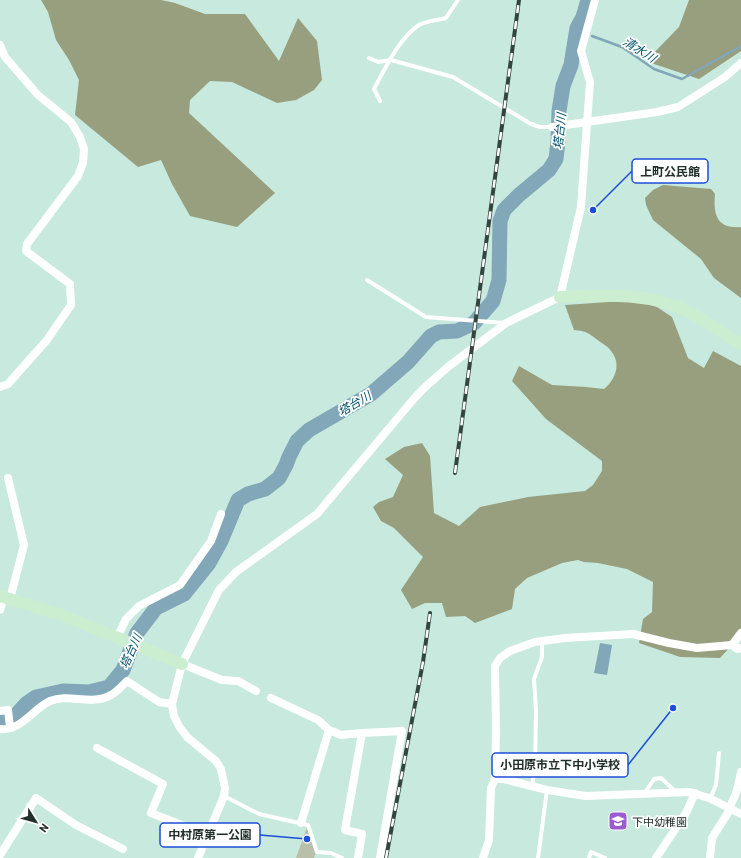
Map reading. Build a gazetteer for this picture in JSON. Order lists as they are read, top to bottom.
{
  "water": ["清水川", "塔台川"],
  "places": {
    "other": ["上町公民館", "小田原市立下中小学校", "中村原第一公園"],
    "school or university": ["下中幼稚園"]
  },
  "north": "bottom right"
}
